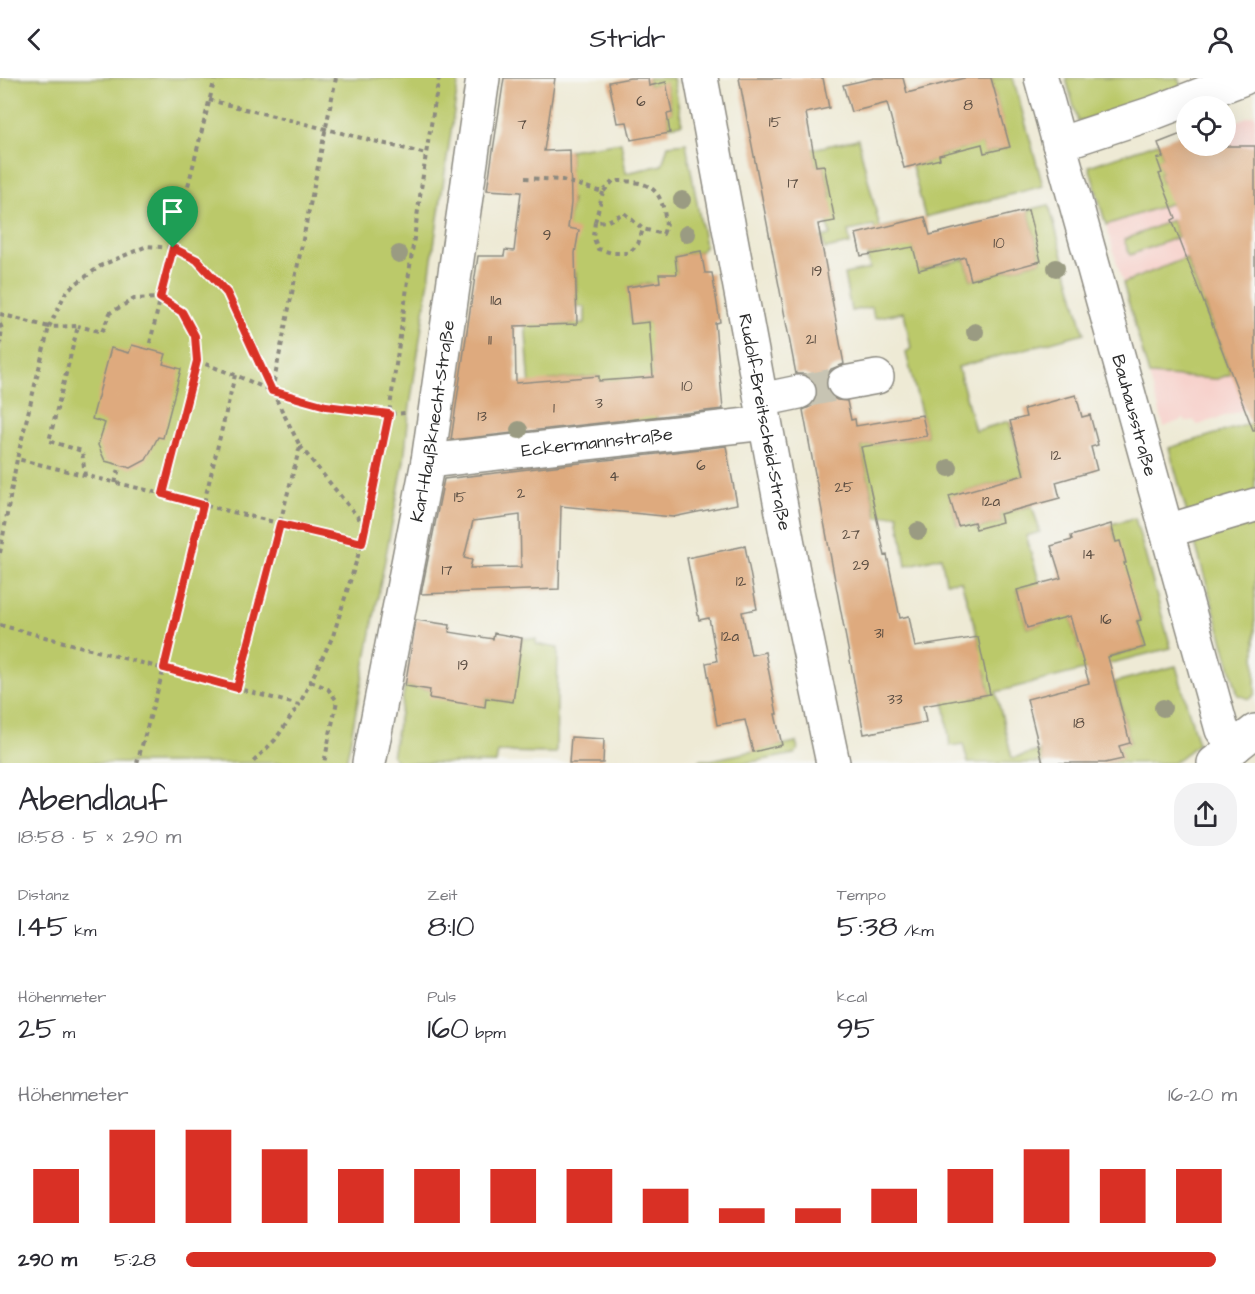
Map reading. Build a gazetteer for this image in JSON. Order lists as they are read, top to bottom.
{
  "streets": {
    "street": [
      "Bauhausstraße",
      "Karl-Haußknecht-Straße",
      "Rudolf-Breitscheid-Straße",
      "Eckermannstraße"
    ]
  },
  "crossings": [
    ["Karl-Haußknecht-Straße", "Eckermannstraße"],
    ["Rudolf-Breitscheid-Straße", "Eckermannstraße"]
  ],
  "house_numbers": [
    "6",
    "8",
    "15",
    "7",
    "17",
    "9",
    "10",
    "19",
    "11a",
    "21",
    "11",
    "10",
    "3",
    "1",
    "13",
    "12",
    "6",
    "4",
    "25",
    "2",
    "15",
    "12a",
    "27",
    "14",
    "29",
    "17",
    "12",
    "16",
    "31",
    "12a",
    "19",
    "33",
    "18"
  ],
  "page": {
    "header": "Stridr",
    "heading": ["Abendlauf", "18:58 · 5 × 290 m"],
    "stats": [
      ["Distanz", "1.45 km"],
      ["Zeit", "8:10"],
      ["Tempo", "5:38 /km"],
      ["Höhenmeter", "25 m"],
      ["Puls", "160 bpm"],
      ["kcal", "95"]
    ],
    "chart": ["Höhenmeter", "16–20 m"],
    "list": [
      {
        "name": "290 m",
        "note": "5:28"
      }
    ]
  }
}
